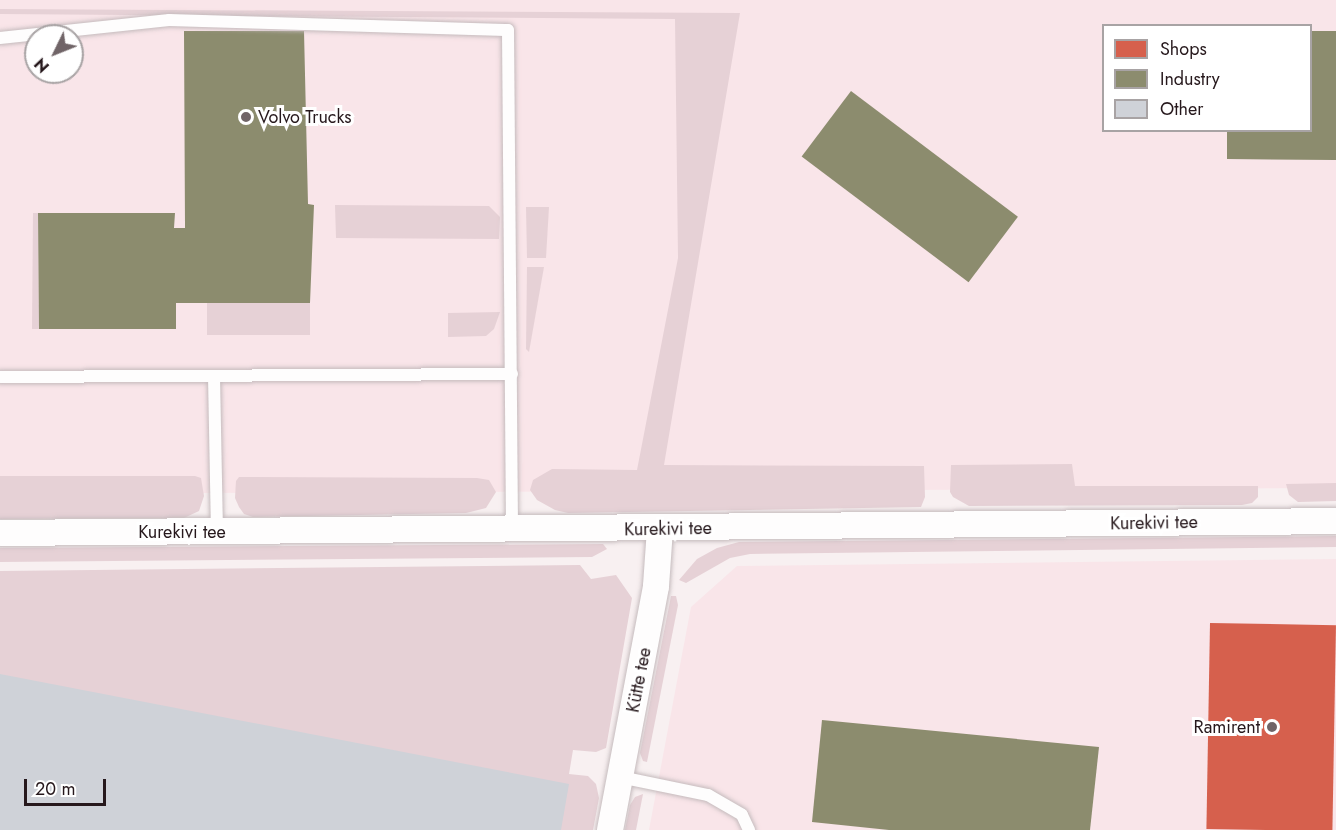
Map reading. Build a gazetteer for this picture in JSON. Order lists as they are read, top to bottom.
{
  "streets": {
    "street": ["Kurekivi tee", "Kütte tee"]
  },
  "crossings": [
    ["Kurekivi tee", "Kütte tee"]
  ],
  "places": ["Volvo Trucks", "Ramirent"],
  "legend": ["Shops", "Industry", "Other"],
  "scale_bar": "20 m",
  "north": "bottom left"
}
